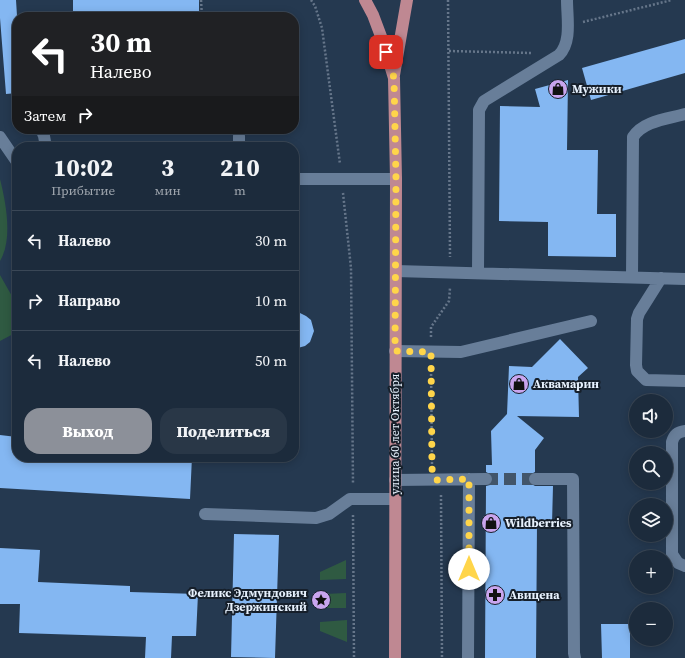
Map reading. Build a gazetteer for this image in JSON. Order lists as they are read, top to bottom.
{
  "streets": {
    "main road": ["улица 60 лет Октября"]
  },
  "places": {
    "shop": ["Мужики", "Аквамарин", "Wildberries"],
    "pharmacy": ["Авицена"],
    "place": ["Феликс Эдмундович Дзержинский"]
  },
  "page": {
    "turn": ["30 m", "Налево"],
    "then": "Затем",
    "eta": [
      "10:02",
      "Прибытие",
      "3",
      "мин",
      "210",
      "m"
    ],
    "list": [
      {
        "name": "Налево",
        "value": "30 m"
      },
      {
        "name": "Направо",
        "value": "10 m"
      },
      {
        "name": "Налево",
        "value": "50 m"
      }
    ],
    "map_buttons": ["+", "−"],
    "buttons": ["Выход", "Поделиться"]
  }
}
